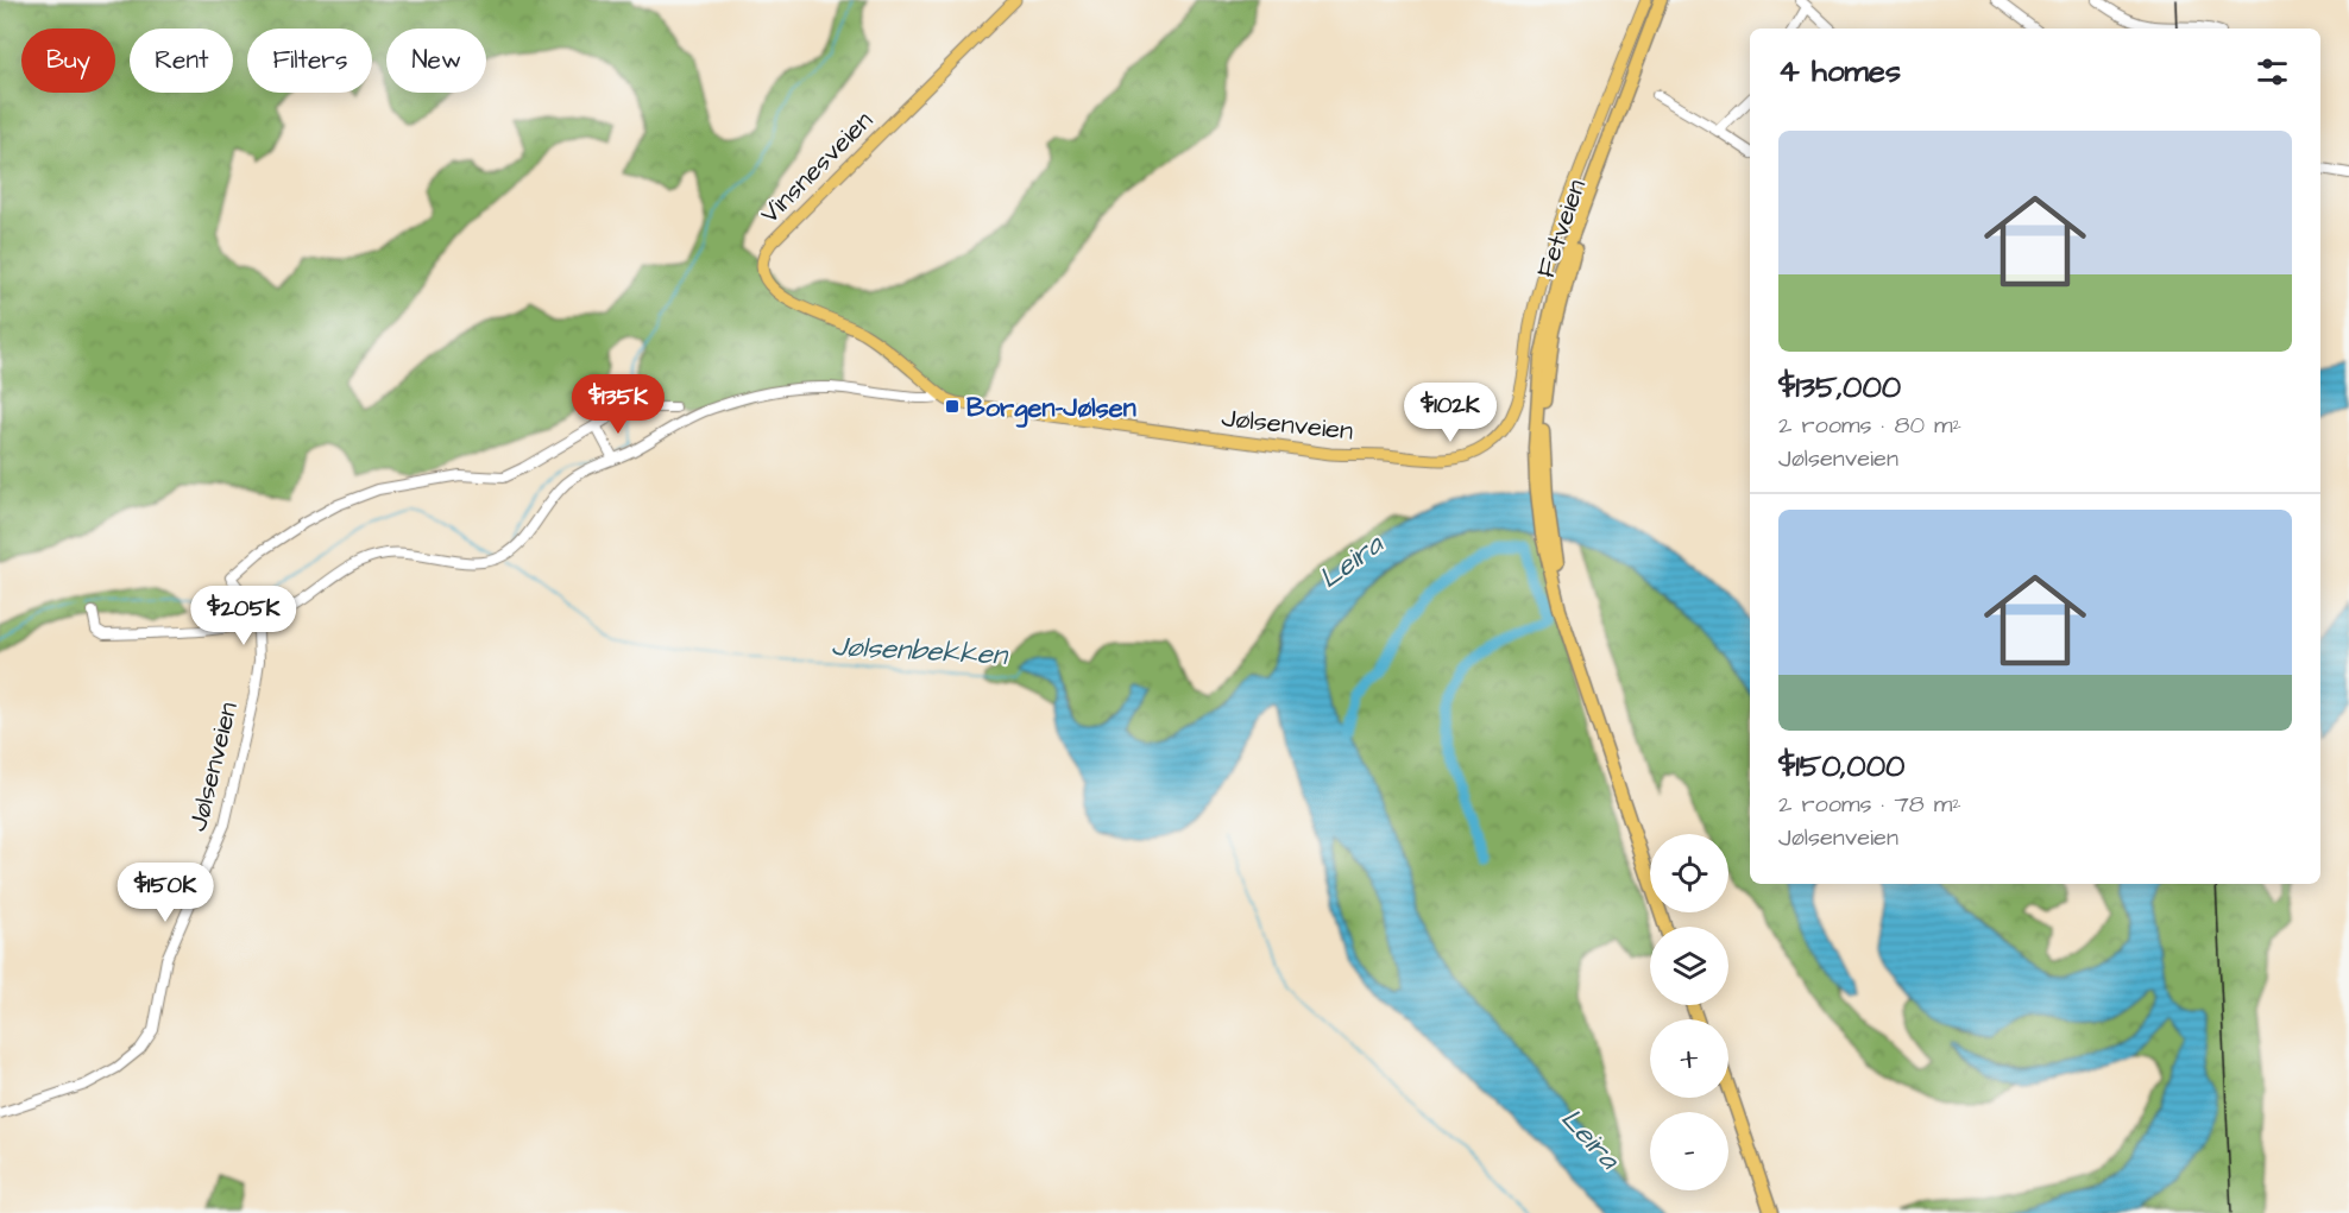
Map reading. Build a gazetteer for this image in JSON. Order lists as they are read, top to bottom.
{
  "streets": {
    "highway": ["Fetveien"],
    "main road": ["Vinsnesveien", "Jølsenveien"]
  },
  "crossings": [
    ["Vinsnesveien", "Jølsenveien"]
  ],
  "water": ["Leira", "Jølsenbekken"],
  "places": {
    "transit": ["Borgen-Jølsen"]
  },
  "page": {
    "chip": [
      "Buy",
      "Rent",
      "Filters",
      "New"
    ],
    "heading": "4 homes",
    "list": [
      {
        "name": "$135,000",
        "note": "2 rooms · 80 m² · Jølsenveien"
      },
      {
        "name": "$150,000",
        "note": "2 rooms · 78 m² · Jølsenveien"
      }
    ],
    "price": [
      "$135K",
      "$102K",
      "$205K",
      "$150K"
    ],
    "map_buttons": ["+", "−"]
  }
}
